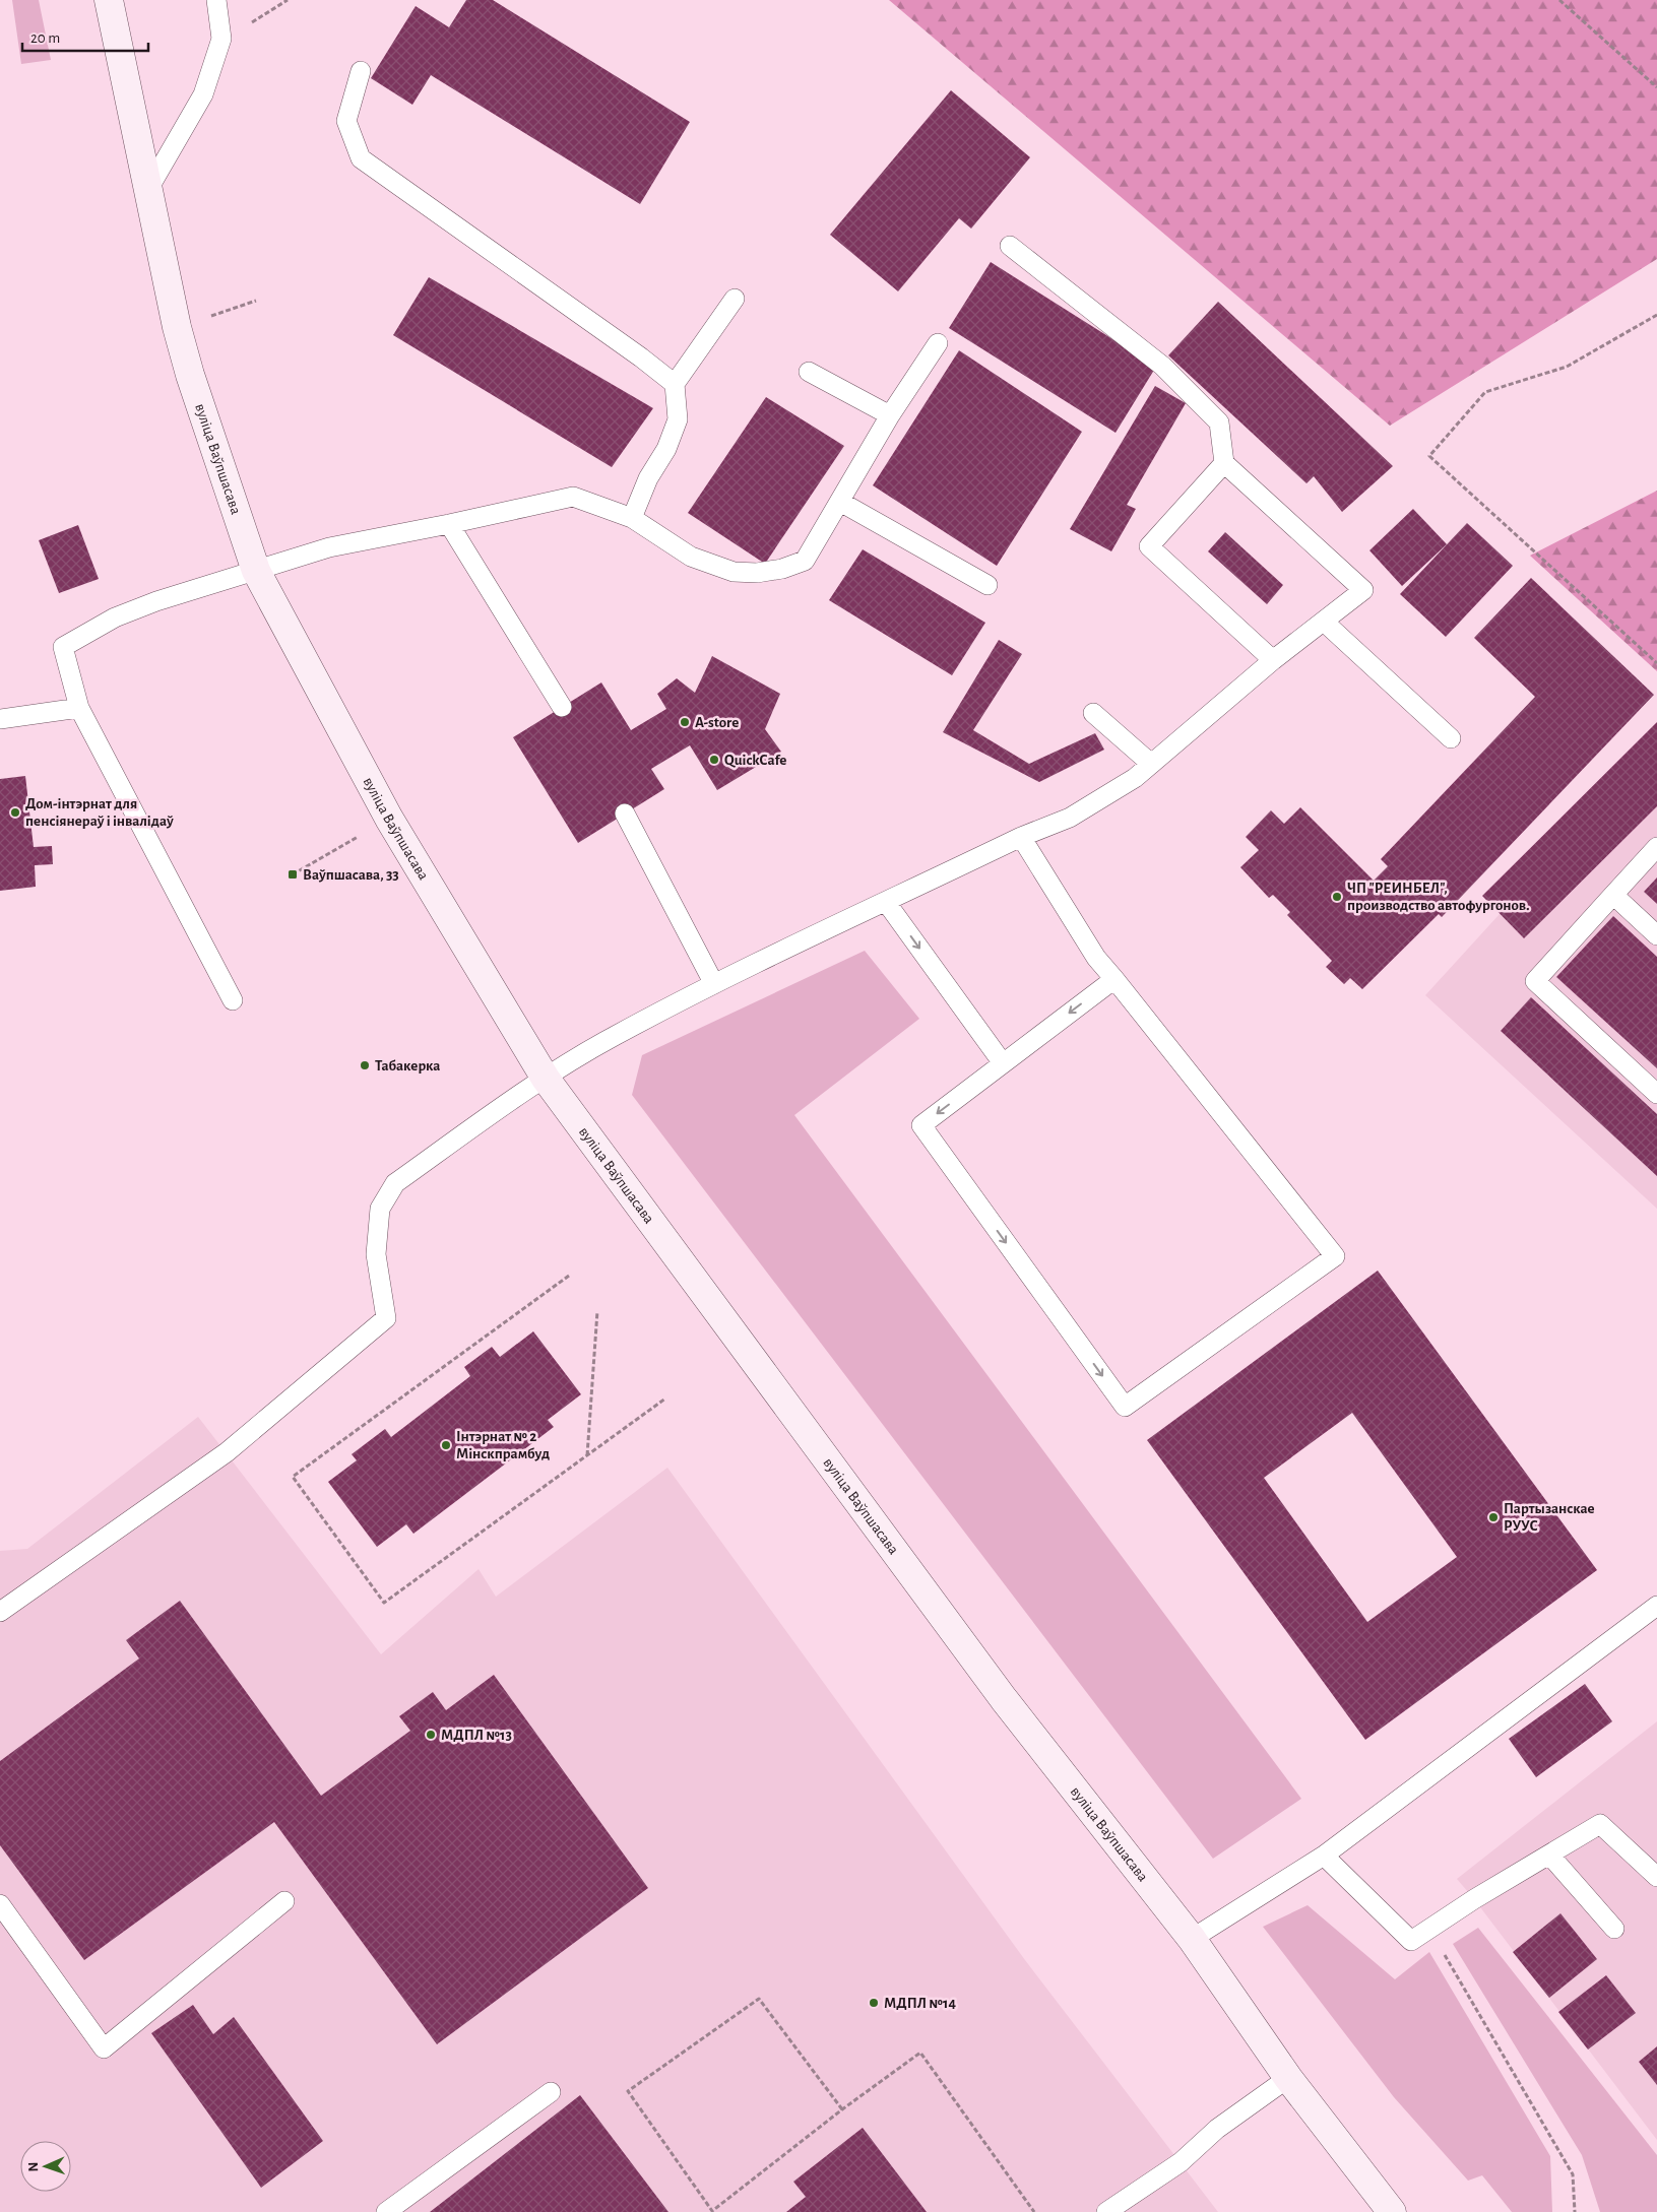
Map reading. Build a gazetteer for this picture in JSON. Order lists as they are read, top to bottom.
{
  "streets": {
    "main road": ["вуліца Ваўпшасава"]
  },
  "places": {
    "other": [
      "А-store",
      "QuickCafe",
      "Дом-інтэрнат для пенсіянераў і інвалідаў",
      "ЧП \"РЕИНБЕЛ\", производство автофургонов.",
      "Табакерка",
      "Інтэрнат № 2 Мінскпрамбуд",
      "Партызанскае РУУС",
      "МДПЛ №13",
      "МДПЛ №14"
    ],
    "transit": ["Ваўпшасава, 33"]
  },
  "scale_bar": "20 m",
  "north": "left"
}
